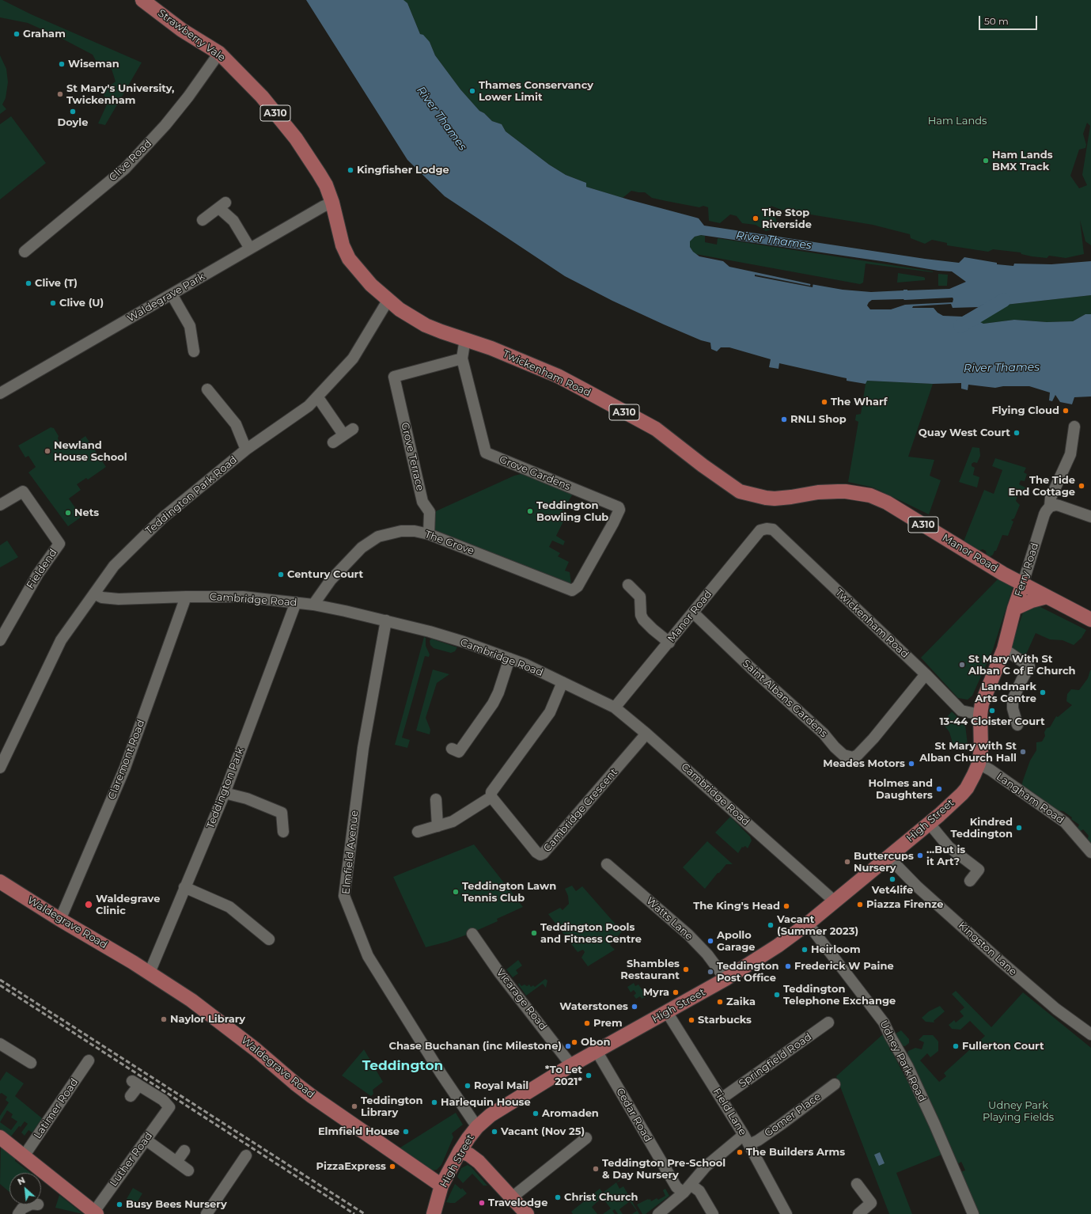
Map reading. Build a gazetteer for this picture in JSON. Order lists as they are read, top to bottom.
{
  "streets": {
    "main road": [
      "Strawberry Vale",
      "A310",
      "Twickenham Road",
      "Manor Road",
      "Ferry Road",
      "High Street",
      "Waldegrave Road"
    ],
    "street": [
      "Clive Road",
      "Waldegrave Park",
      "Grove Terrace",
      "Grove Gardens",
      "Teddington Park Road",
      "The Grove",
      "Fieldend",
      "Cambridge Road",
      "Saint Albans Gardens",
      "Claremont Road",
      "Teddington Park",
      "Langham Road",
      "Cambridge Crescent",
      "Elmfield Avenue",
      "Watts Lane",
      "Kingston Lane",
      "Vicarage Road",
      "Springfield Road",
      "Udney Park Road",
      "Latimer Road",
      "Field Lane",
      "Cedar Road",
      "Gomer Place",
      "Luther Road"
    ]
  },
  "crossings": [
    ["Strawberry Vale", "Clive Road"],
    ["Strawberry Vale", "Waldegrave Park"],
    ["Strawberry Vale", "Twickenham Road"],
    ["A310", "Manor Road"],
    ["A310", "Ferry Road"],
    ["Twickenham Road", "Grove Gardens"],
    ["Twickenham Road", "Teddington Park Road"],
    ["Twickenham Road", "Manor Road"],
    ["Twickenham Road", "Ferry Road"],
    ["Twickenham Road", "Saint Albans Gardens"],
    ["Twickenham Road", "High Street"],
    ["Grove Terrace", "Grove Gardens"],
    ["Grove Terrace", "The Grove"],
    ["Grove Gardens", "The Grove"],
    ["Teddington Park Road", "Cambridge Road"],
    ["The Grove", "Cambridge Road"],
    ["Manor Road", "Ferry Road"],
    ["Manor Road", "Cambridge Road"],
    ["Manor Road", "Saint Albans Gardens"],
    ["Ferry Road", "High Street"],
    ["Cambridge Road", "Claremont Road"],
    ["Cambridge Road", "Teddington Park"],
    ["Cambridge Road", "Cambridge Crescent"],
    ["Cambridge Road", "High Street"],
    ["Cambridge Road", "Elmfield Avenue"],
    ["Claremont Road", "Waldegrave Road"],
    ["Teddington Park", "Waldegrave Road"],
    ["Langham Road", "High Street"],
    ["High Street", "Elmfield Avenue"],
    ["High Street", "Watts Lane"],
    ["High Street", "Waldegrave Road"],
    ["High Street", "Kingston Lane"],
    ["High Street", "Vicarage Road"],
    ["High Street", "Udney Park Road"],
    ["High Street", "Field Lane"],
    ["High Street", "Cedar Road"],
    ["Springfield Road", "Field Lane"],
    ["Field Lane", "Gomer Place"],
    ["Cedar Road", "Gomer Place"]
  ],
  "districts": ["Teddington"],
  "water": ["River Thames"],
  "parks": ["Ham Lands", "Udney Park Playing Fields"],
  "places": [
    "Graham",
    "Wiseman",
    "Thames Conservancy Lower Limit",
    "St Mary's University, Twickenham",
    "Doyle",
    "Ham Lands BMX Track",
    "Kingfisher Lodge",
    "The Stop Riverside",
    "Clive (T)",
    "Clive (U)",
    "The Wharf",
    "Flying Cloud",
    "RNLI Shop",
    "Quay West Court",
    "Newland House School",
    "The Tide End Cottage",
    "Teddington Bowling Club",
    "Nets",
    "Century Court",
    "St Mary With St Alban C of E Church",
    "Landmark Arts Centre",
    "13-44 Cloister Court",
    "St Mary with St Alban Church Hall",
    "Meades Motors",
    "Holmes and Daughters",
    "Kindred Teddington",
    "...But is it Art?",
    "Buttercups Nursery",
    "Vet4life",
    "Teddington Lawn Tennis Club",
    "Waldegrave Clinic",
    "Piazza Firenze",
    "The King's Head",
    "Vacant (Summer 2023)",
    "Teddington Pools and Fitness Centre",
    "Apollo Garage",
    "Heirloom",
    "Frederick W Paine",
    "Shambles Restaurant",
    "Teddington Post Office",
    "Myra",
    "Teddington Telephone Exchange",
    "Zaika",
    "Waterstones",
    "Naylor Library",
    "Starbucks",
    "Prem",
    "Obon",
    "Chase Buchanan (inc Milestone)",
    "Fullerton Court",
    "*To Let 2021*",
    "Royal Mail",
    "Harlequin House",
    "Teddington Library",
    "Aromaden",
    "Elmfield House",
    "Vacant (Nov 25)",
    "The Builders Arms",
    "PizzaExpress",
    "Teddington Pre-School & Day Nursery",
    "Christ Church",
    "Travelodge",
    "Busy Bees Nursery"
  ],
  "scale_bar": "50 m",
  "north": "top left"
}
